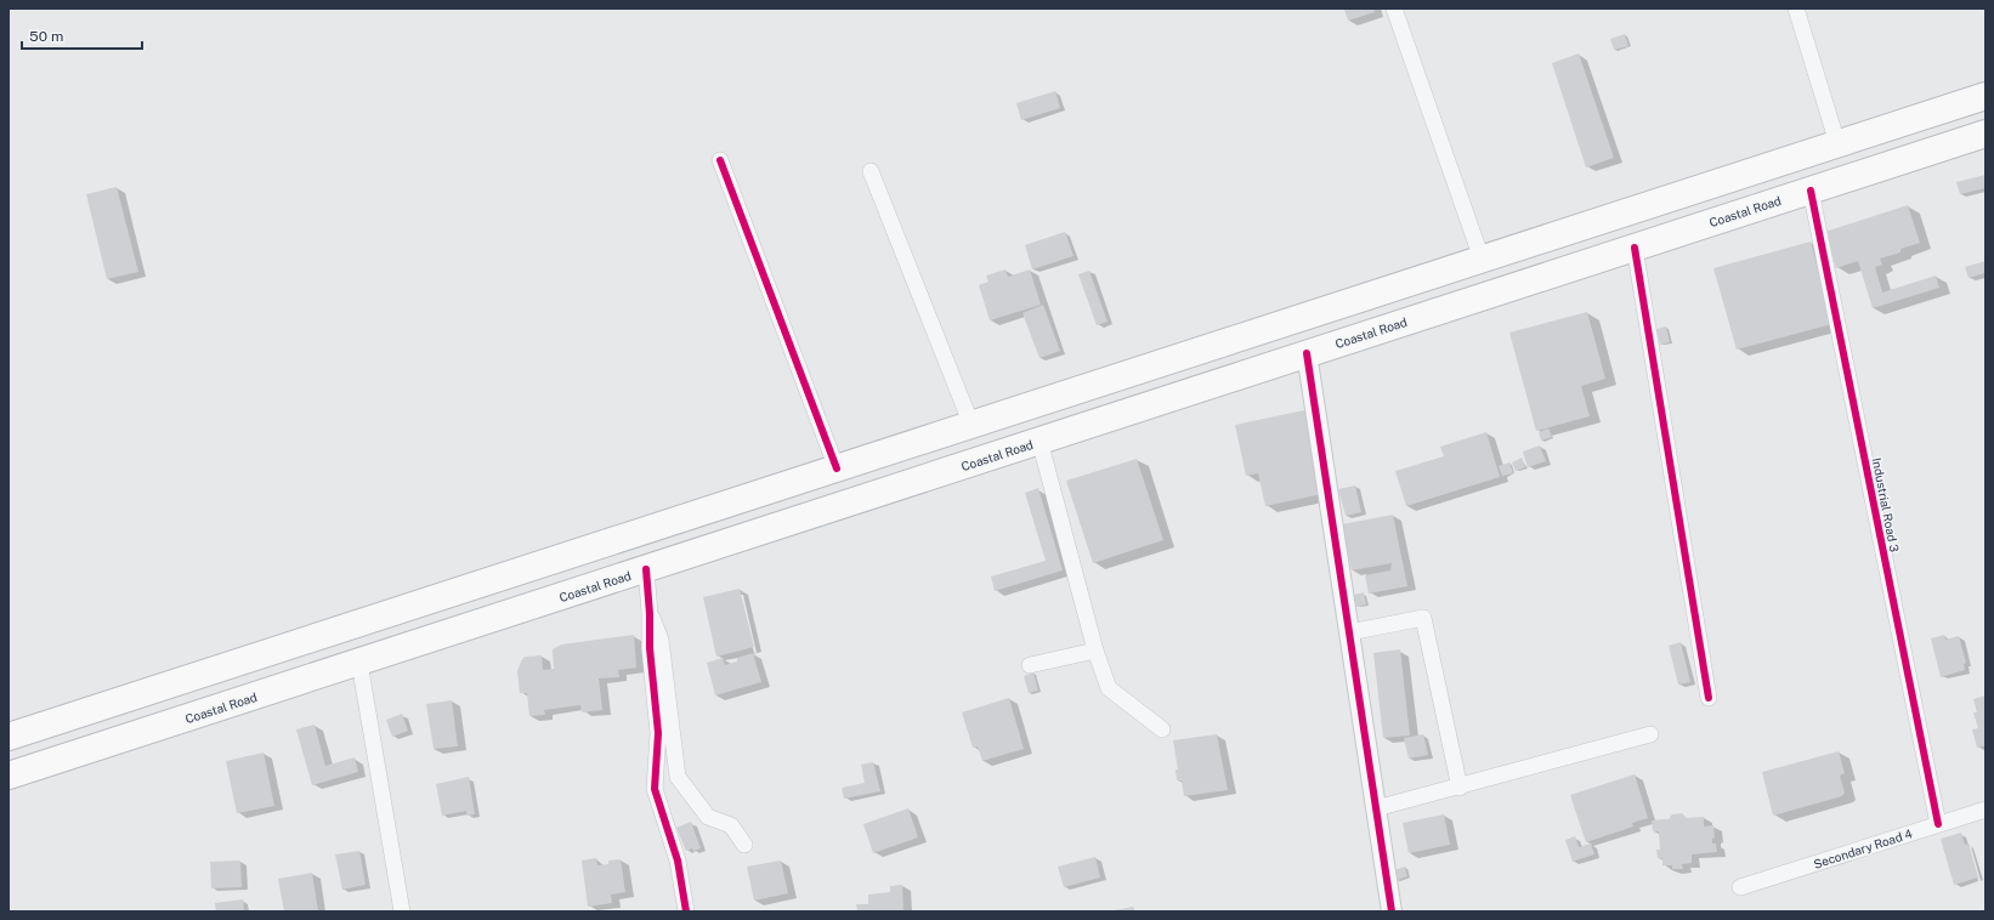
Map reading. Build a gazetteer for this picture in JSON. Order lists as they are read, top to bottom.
{
  "streets": {
    "highway": ["Coastal Road"],
    "street": ["Industrial Road 3", "Secondary Road 4"]
  },
  "crossings": [
    ["Coastal Road", "Industrial Road 3"],
    ["Industrial Road 3", "Secondary Road 4"]
  ],
  "scale_bar": "50 m"
}
